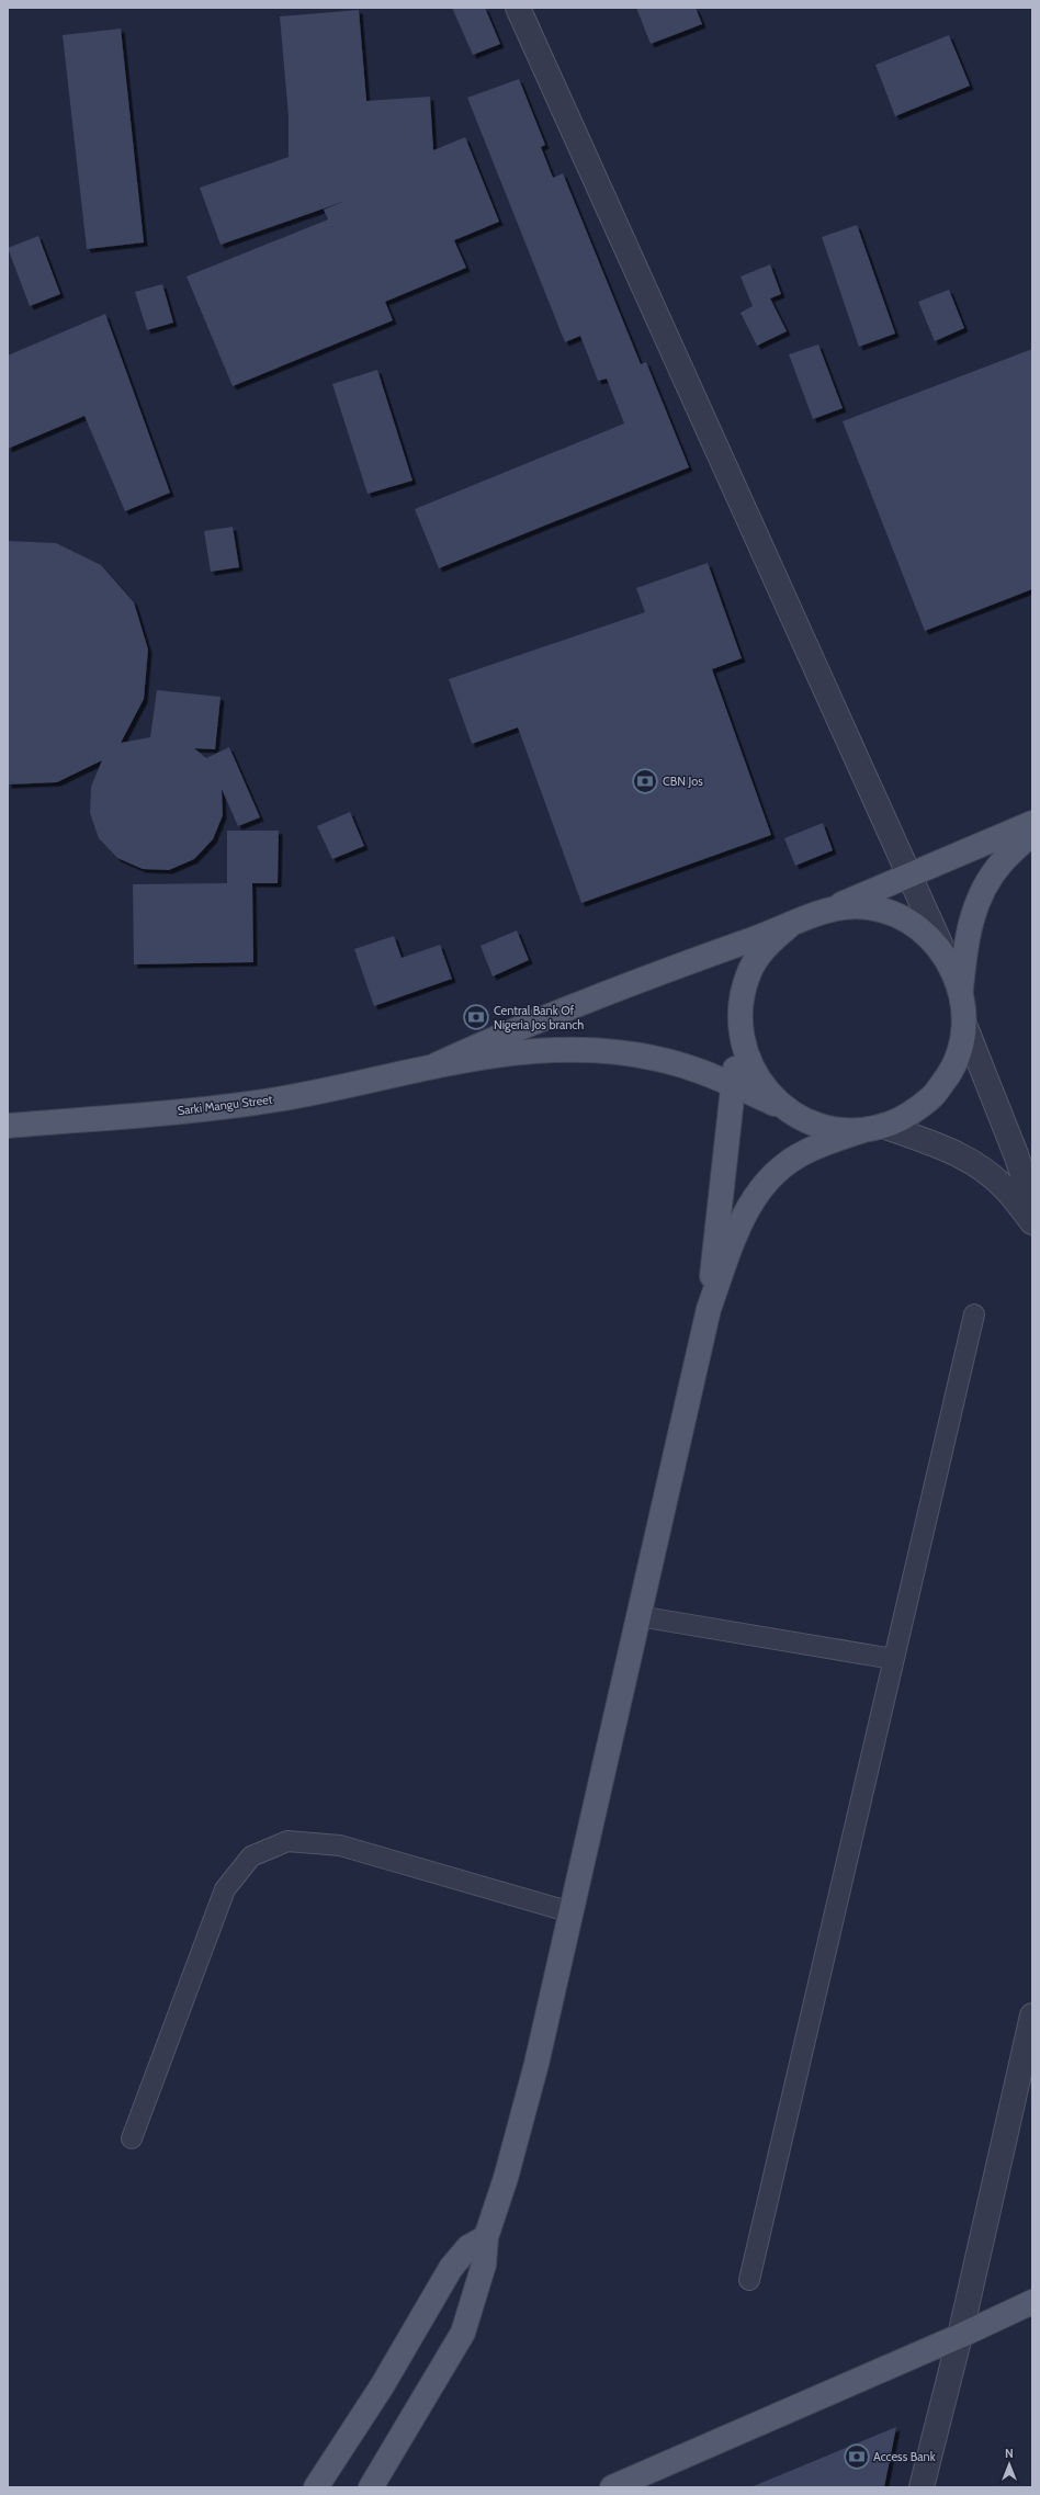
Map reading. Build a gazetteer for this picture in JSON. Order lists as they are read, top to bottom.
{
  "streets": {
    "main road": ["Sarki Mangu Street"]
  },
  "places": {
    "bank": ["CBN Jos", "Central Bank Of Nigeria Jos branch", "Access Bank"]
  },
  "north": "top"
}
